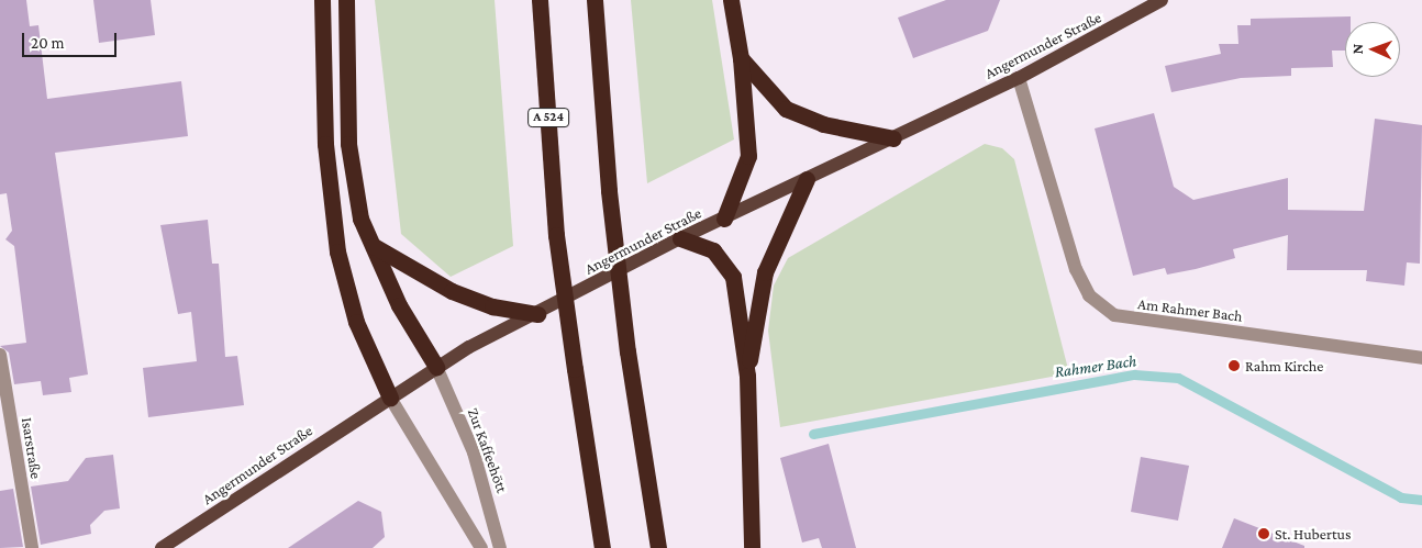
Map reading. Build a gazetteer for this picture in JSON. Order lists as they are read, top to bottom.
{
  "streets": {
    "highway": ["A 524"],
    "main road": ["Angermunder Straße"],
    "street": ["Am Rahmer Bach", "Isarstraße", "Zur Kaffeehött"]
  },
  "crossings": [
    ["Angermunder Straße", "Am Rahmer Bach"],
    ["Angermunder Straße", "Zur Kaffeehött"]
  ],
  "water": ["Rahmer Bach"],
  "places": ["Rahm Kirche", "St. Hubertus"],
  "scale_bar": "20 m",
  "north": "left"
}
